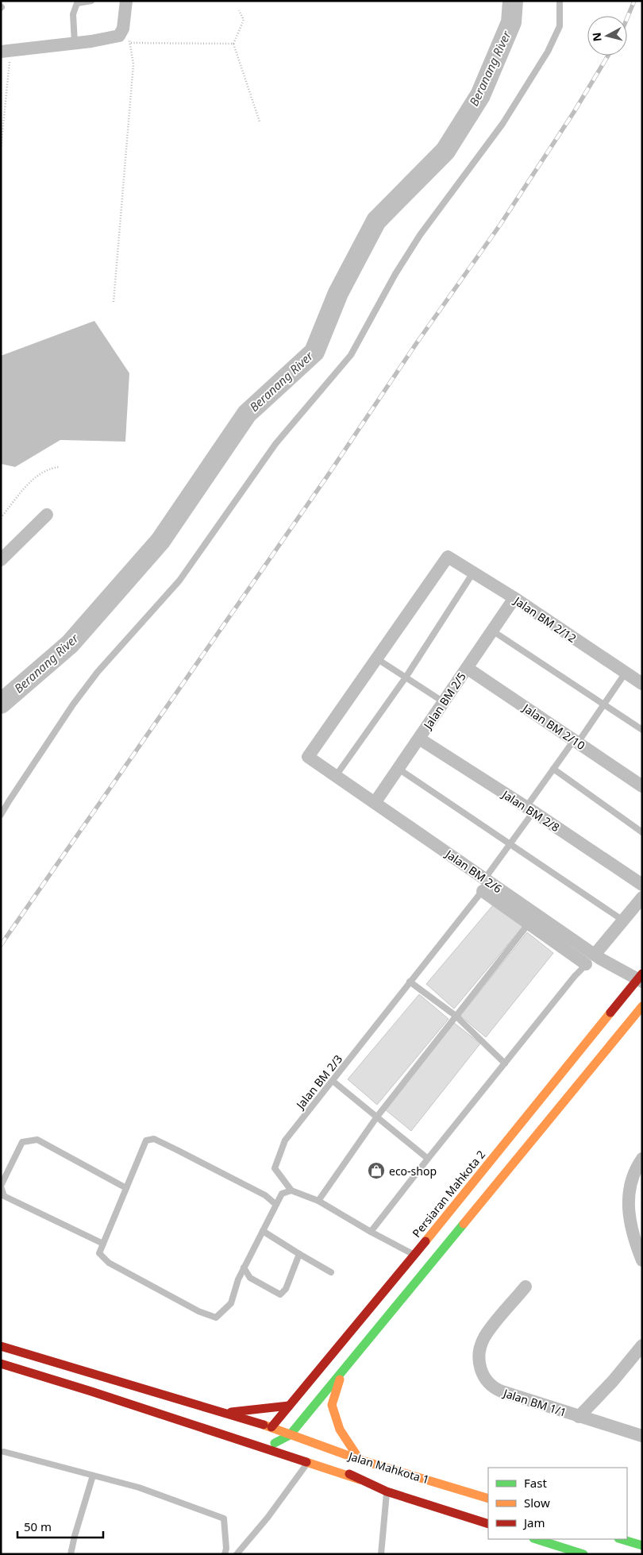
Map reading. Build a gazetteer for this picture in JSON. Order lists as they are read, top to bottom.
{
  "streets": {
    "main road": ["Persiaran Mahkota 2", "Jalan Mahkota 1"],
    "street": [
      "Jalan BM 2/12",
      "Jalan BM 2/5",
      "Jalan BM 2/10",
      "Jalan BM 2/8",
      "Jalan BM 2/6",
      "Jalan BM 1/1"
    ],
    "lane": ["Jalan BM 2/3"]
  },
  "crossings": [
    ["Jalan BM 2/12", "Jalan BM 2/5"],
    ["Jalan BM 2/12", "Jalan BM 2/6"],
    ["Jalan BM 2/12", "Jalan BM 2/3"],
    ["Jalan BM 2/5", "Jalan BM 2/10"],
    ["Jalan BM 2/5", "Jalan BM 2/8"],
    ["Jalan BM 2/5", "Jalan BM 2/6"],
    ["Jalan BM 2/10", "Jalan BM 2/3"],
    ["Jalan BM 2/8", "Jalan BM 2/3"],
    ["Jalan BM 2/6", "Jalan BM 2/3"],
    ["Jalan BM 2/6", "Persiaran Mahkota 2"],
    ["Persiaran Mahkota 2", "Jalan Mahkota 1"]
  ],
  "water": ["Beranang River"],
  "places": {
    "shop": ["eco-shop"]
  },
  "legend": ["Fast", "Slow", "Jam"],
  "scale_bar": "50 m",
  "north": "left"
}
